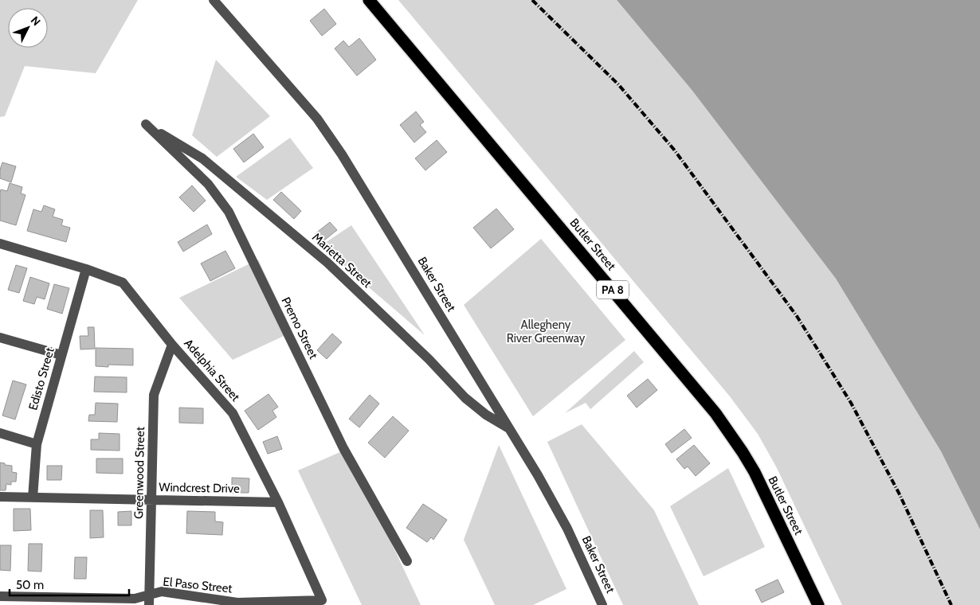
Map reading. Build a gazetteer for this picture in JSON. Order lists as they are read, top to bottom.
{
  "streets": {
    "highway": ["Butler Street", "PA 8"],
    "street": [
      "Marietta Street",
      "Baker Street",
      "Premo Street",
      "Adelphia Street",
      "Edisto Street",
      "Greenwood Street",
      "Windcrest Drive",
      "El Paso Street"
    ]
  },
  "crossings": [
    ["Marietta Street", "Baker Street"],
    ["Marietta Street", "Premo Street"],
    ["Adelphia Street", "Edisto Street"],
    ["Adelphia Street", "Greenwood Street"],
    ["Adelphia Street", "Windcrest Drive"],
    ["Adelphia Street", "El Paso Street"],
    ["Edisto Street", "Windcrest Drive"],
    ["Greenwood Street", "Windcrest Drive"],
    ["Greenwood Street", "El Paso Street"]
  ],
  "parks": ["Allegheny River Greenway"],
  "scale_bar": "50 m",
  "north": "top right"
}
